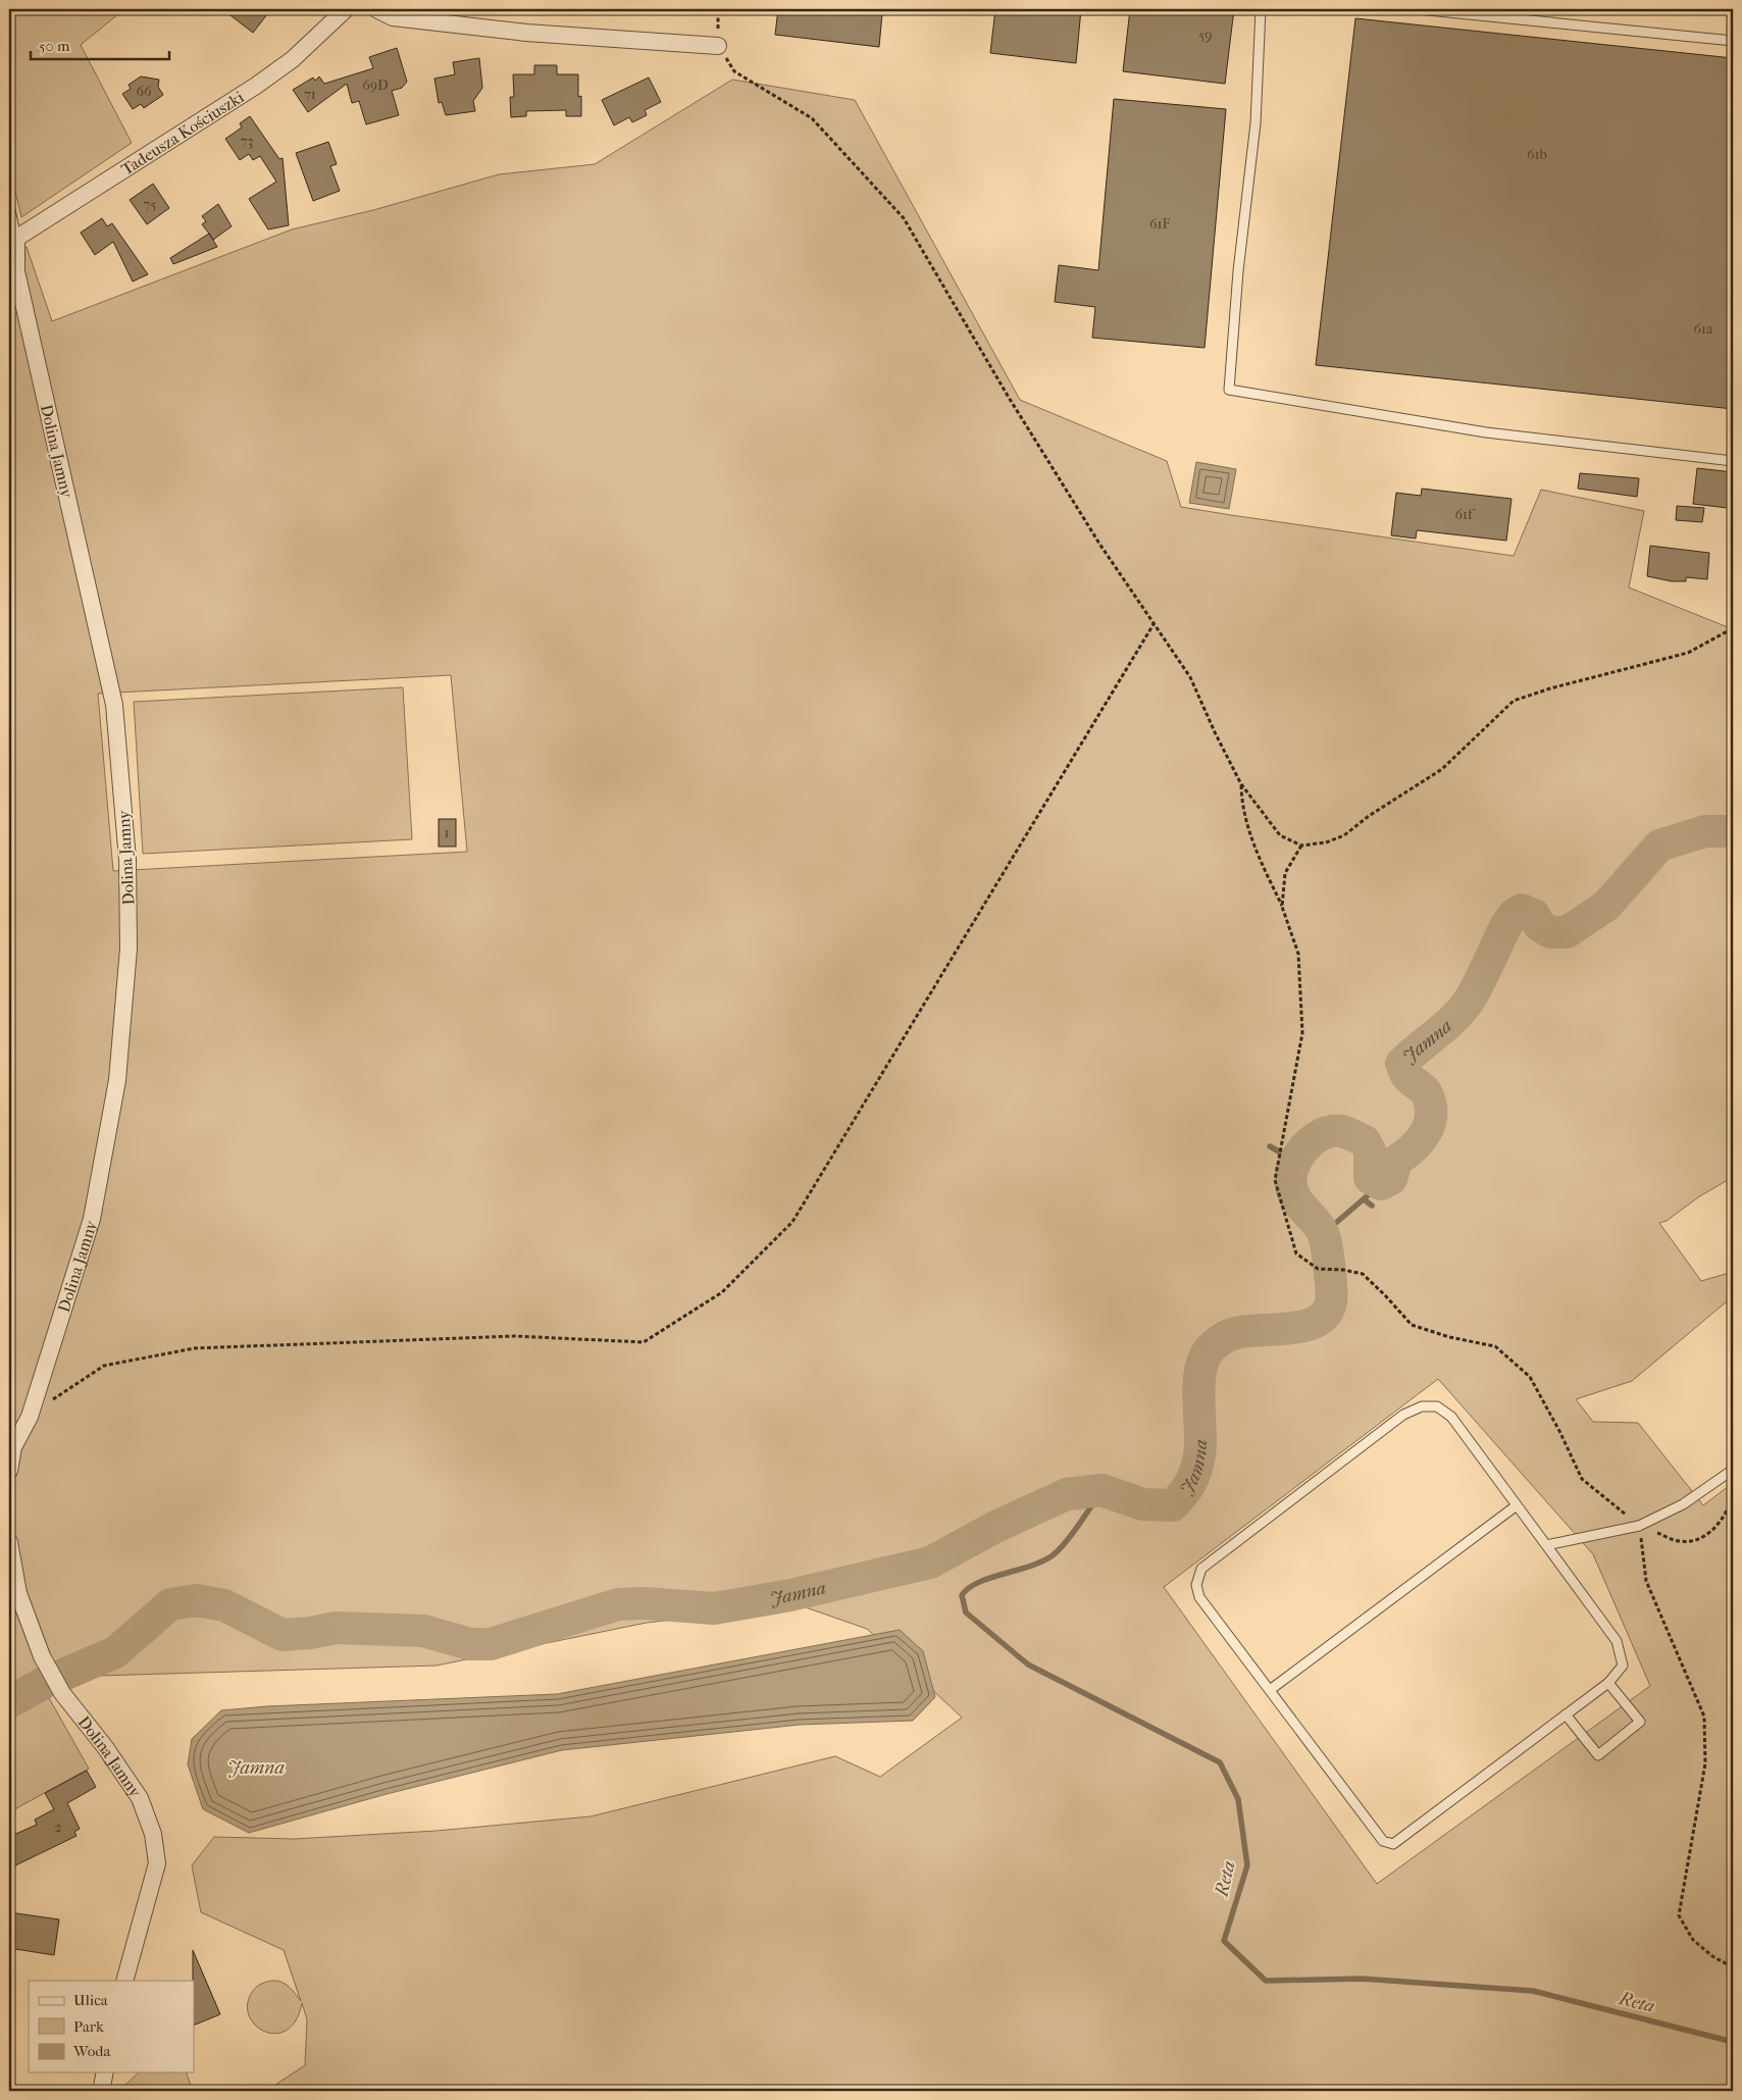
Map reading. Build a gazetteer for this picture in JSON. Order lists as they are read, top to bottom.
{
  "streets": {
    "street": ["Tadeusza Kościuszki", "Dolina Jamny"]
  },
  "crossings": [
    ["Tadeusza Kościuszki", "Dolina Jamny"]
  ],
  "water": ["Jamna", "Reta"],
  "house_numbers": [
    "59",
    "69D",
    "66",
    "71",
    "73",
    "61b",
    "75",
    "61F",
    "61a",
    "61f",
    "1",
    "2"
  ],
  "legend": ["Ulica", "Park", "Woda"],
  "scale_bar": "50 m"
}
